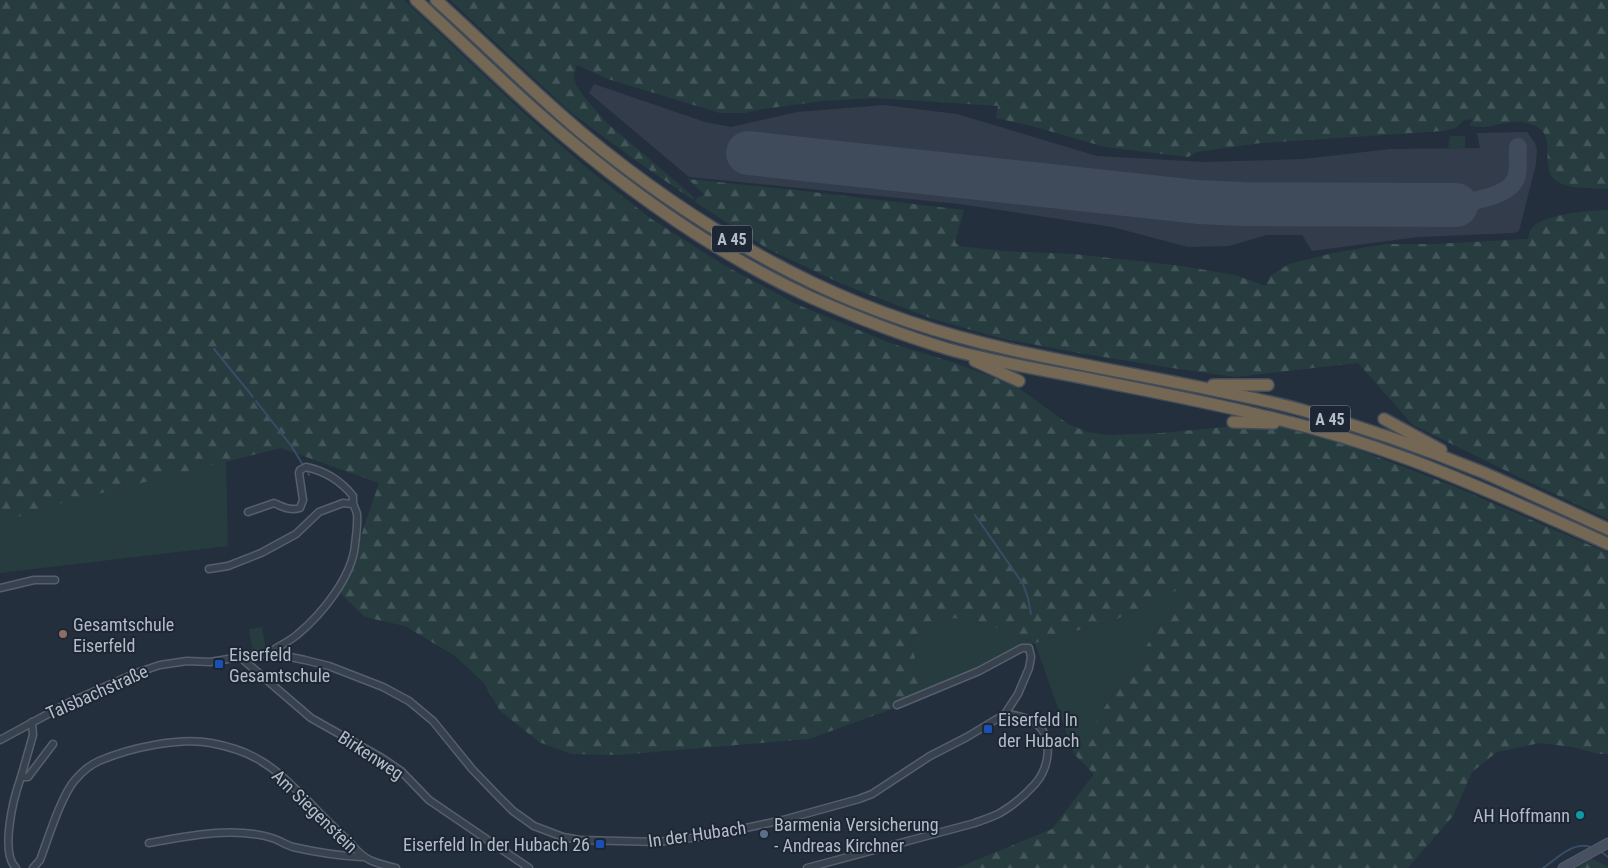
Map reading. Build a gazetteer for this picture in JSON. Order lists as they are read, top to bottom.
{
  "streets": {
    "highway": ["A 45"],
    "street": [
      "Talsbachstraße",
      "Birkenweg",
      "Am Siegenstein",
      "In der Hubach"
    ]
  },
  "crossings": [
    ["Talsbachstraße", "Birkenweg"],
    ["Talsbachstraße", "In der Hubach"]
  ],
  "places": {
    "other": ["Gesamtschule Eiserfeld", "AH Hoffmann", "Barmenia Versicherung - Andreas Kirchner"],
    "transit": ["Eiserfeld Gesamtschule", "Eiserfeld In der Hubach", "Eiserfeld In der Hubach 26"]
  }
}
